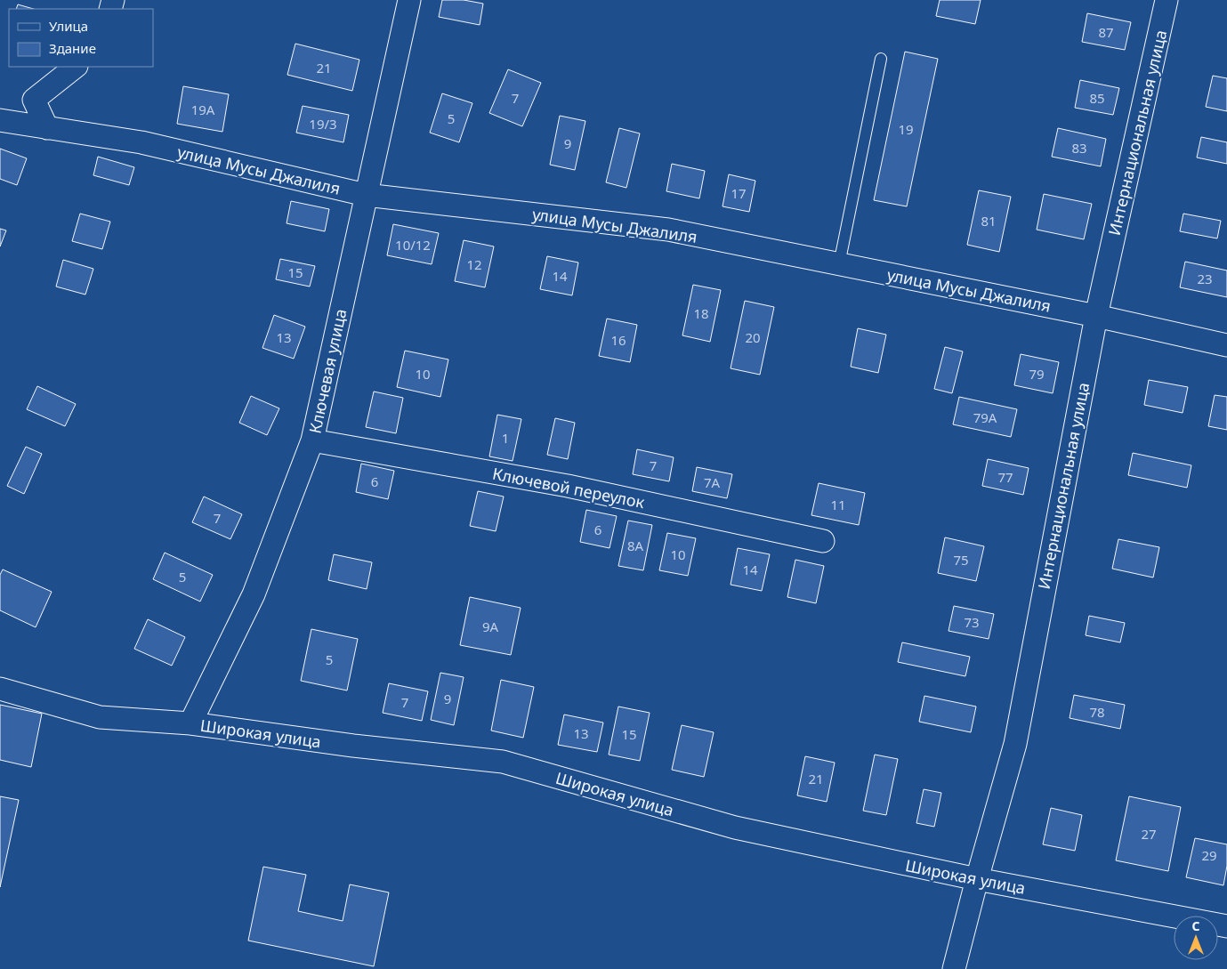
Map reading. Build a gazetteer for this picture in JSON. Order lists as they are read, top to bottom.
{
  "streets": {
    "street": [
      "Интернациональная улица",
      "улица Мусы Джалиля",
      "Ключевая улица",
      "Ключевой переулок",
      "Широкая улица"
    ]
  },
  "crossings": [
    ["Интернациональная улица", "улица Мусы Джалиля"],
    ["Интернациональная улица", "Широкая улица"],
    ["улица Мусы Джалиля", "Ключевая улица"],
    ["Ключевая улица", "Ключевой переулок"],
    ["Ключевая улица", "Широкая улица"]
  ],
  "house_numbers": [
    "87",
    "21",
    "7",
    "85",
    "19А",
    "5",
    "19/3",
    "19",
    "9",
    "83",
    "17",
    "81",
    "10/12",
    "12",
    "15",
    "14",
    "23",
    "18",
    "13",
    "20",
    "16",
    "10",
    "79",
    "79А",
    "1",
    "7",
    "77",
    "6",
    "7А",
    "11",
    "7",
    "6",
    "8А",
    "10",
    "75",
    "14",
    "5",
    "73",
    "9А",
    "5",
    "9",
    "7",
    "78",
    "13",
    "15",
    "21",
    "27",
    "29"
  ],
  "legend": ["Улица", "Здание"],
  "north": "top"
}
